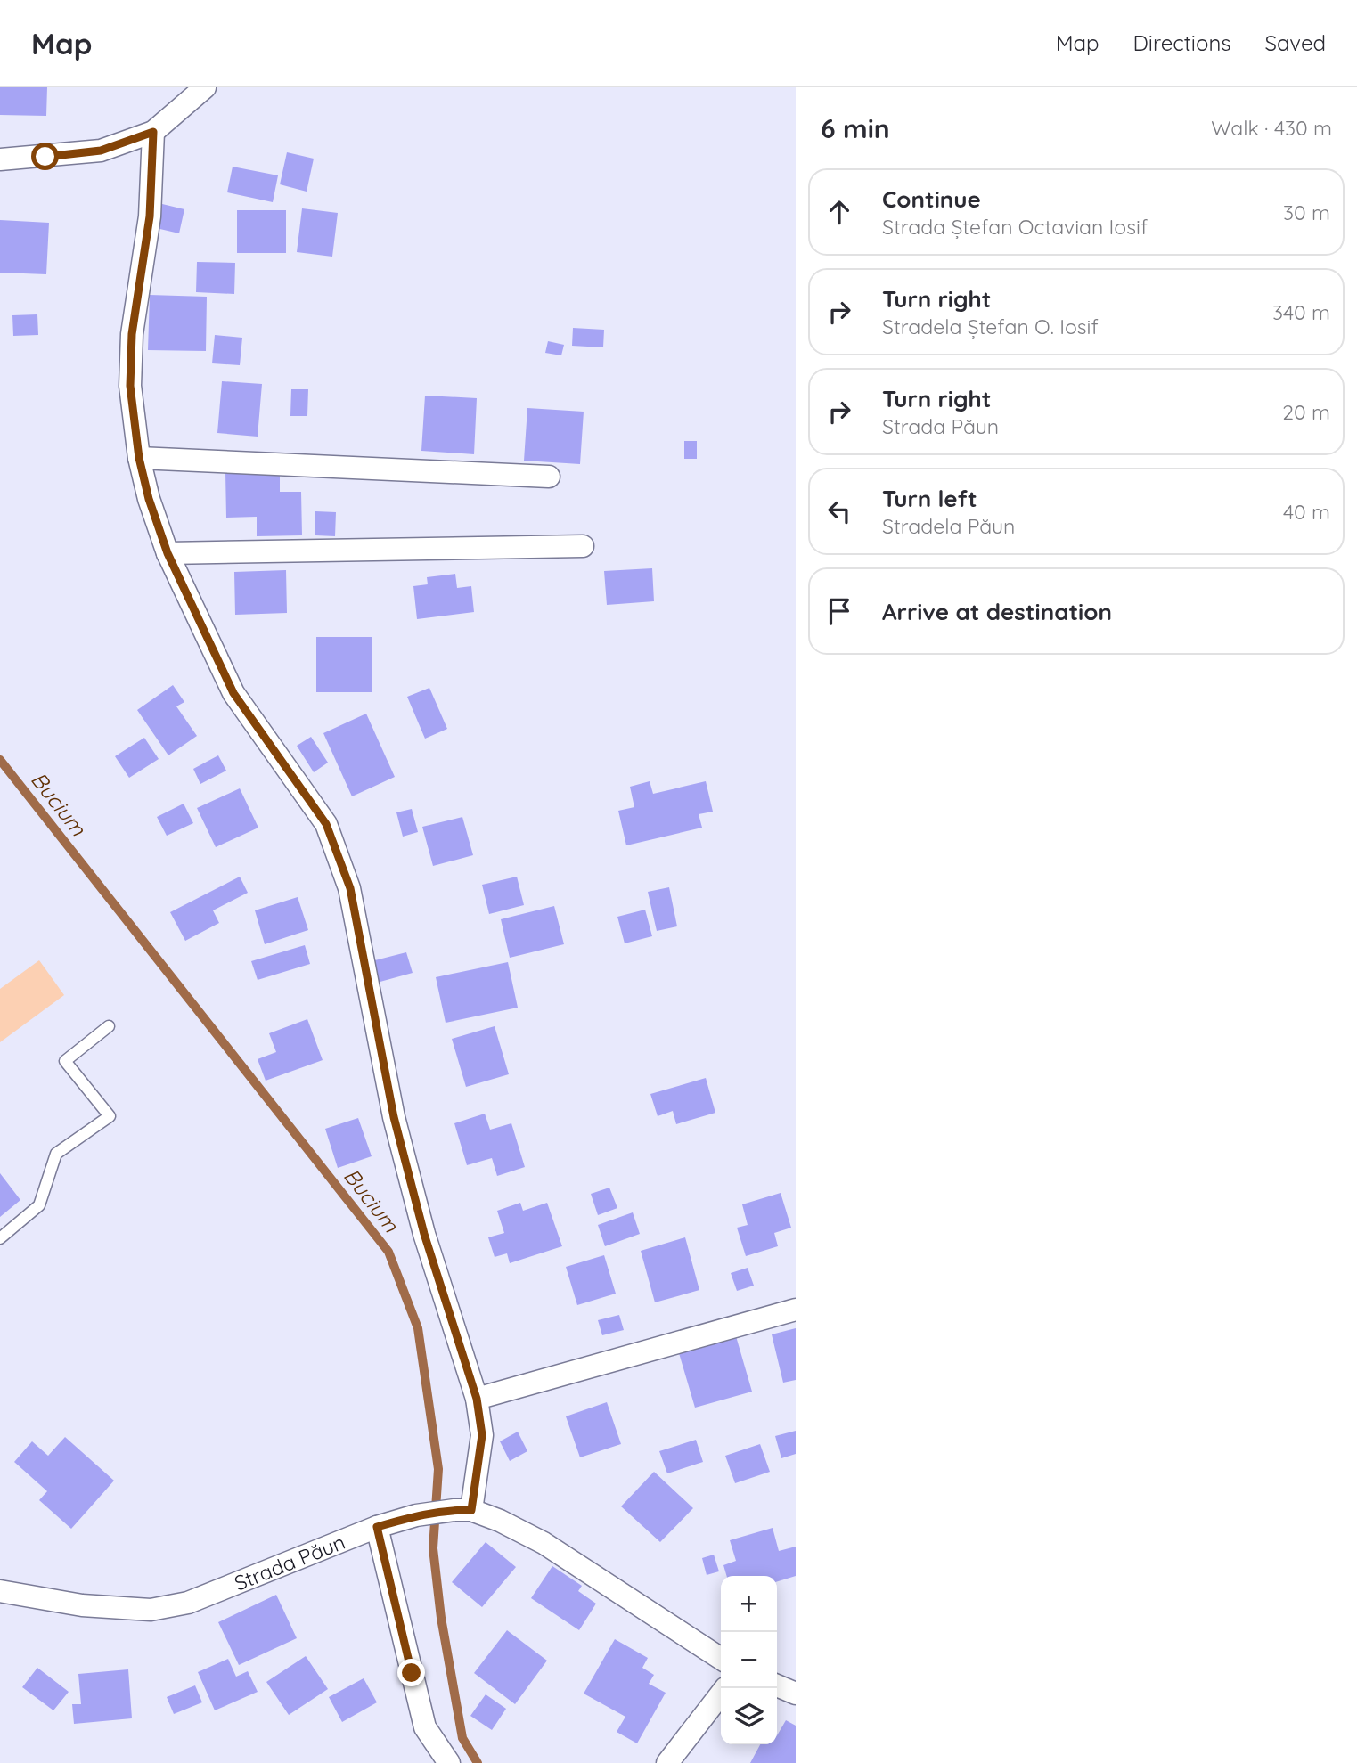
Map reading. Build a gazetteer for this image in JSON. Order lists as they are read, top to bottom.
{
  "streets": {
    "street": ["Strada Păun"]
  },
  "water": ["Bucium"],
  "page": {
    "header": "Map",
    "nav": ["Map", "Directions", "Saved"],
    "heading": ["6 min", "Walk · 430 m"],
    "list": [
      ["Continue", "Strada Ștefan Octavian Iosif", "30 m"],
      ["Turn right", "Stradela Ștefan O. Iosif", "340 m"],
      ["Turn right", "Strada Păun", "20 m"],
      ["Turn left", "Stradela Păun", "40 m"],
      "Arrive at destination"
    ],
    "map_buttons": ["+", "−"]
  }
}
